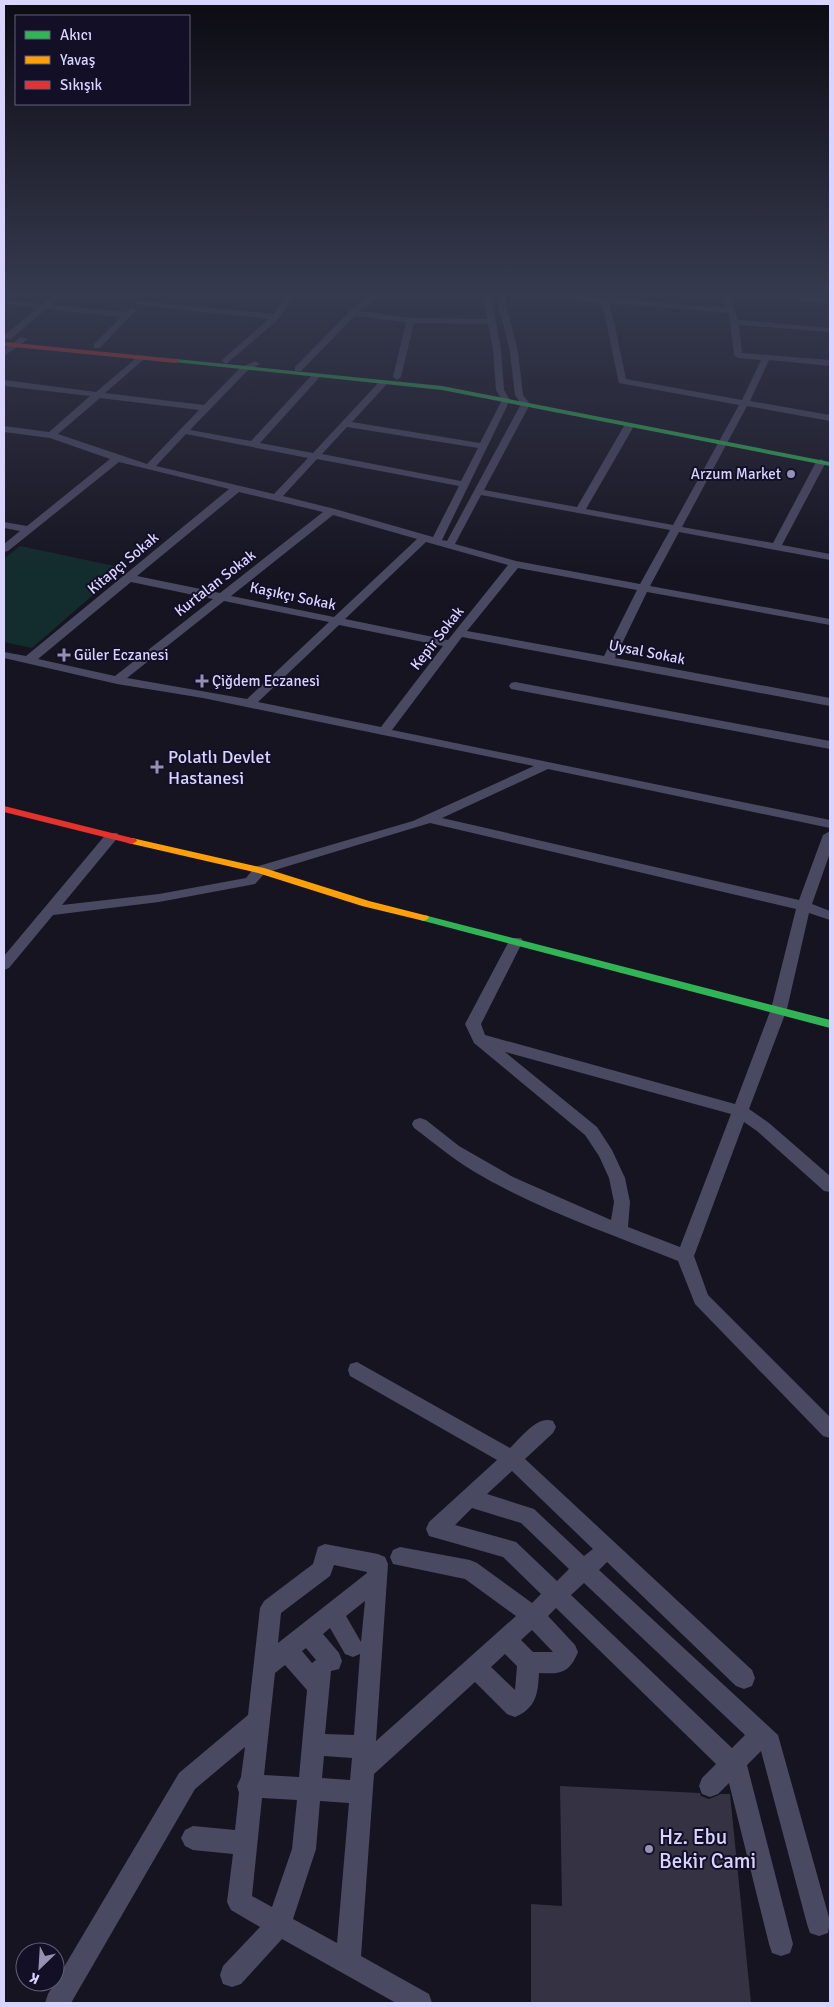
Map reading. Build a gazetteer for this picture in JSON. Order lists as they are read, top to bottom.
{
  "streets": {
    "street": [
      "Kitapçı Sokak",
      "Kurtalan Sokak",
      "Kaşıkçı Sokak",
      "Kepir Sokak",
      "Uysal Sokak"
    ]
  },
  "crossings": [
    ["Kitapçı Sokak", "Kaşıkçı Sokak"],
    ["Kurtalan Sokak", "Kaşıkçı Sokak"],
    ["Kaşıkçı Sokak", "Kepir Sokak"],
    ["Kepir Sokak", "Uysal Sokak"]
  ],
  "places": {
    "other": ["Arzum Market", "Hz. Ebu Bekir Cami"],
    "health": ["Güler Eczanesi", "Çiğdem Eczanesi", "Polatlı Devlet Hastanesi"]
  },
  "legend": ["Akıcı", "Yavaş", "Sıkışık"],
  "north": "bottom left"
}
